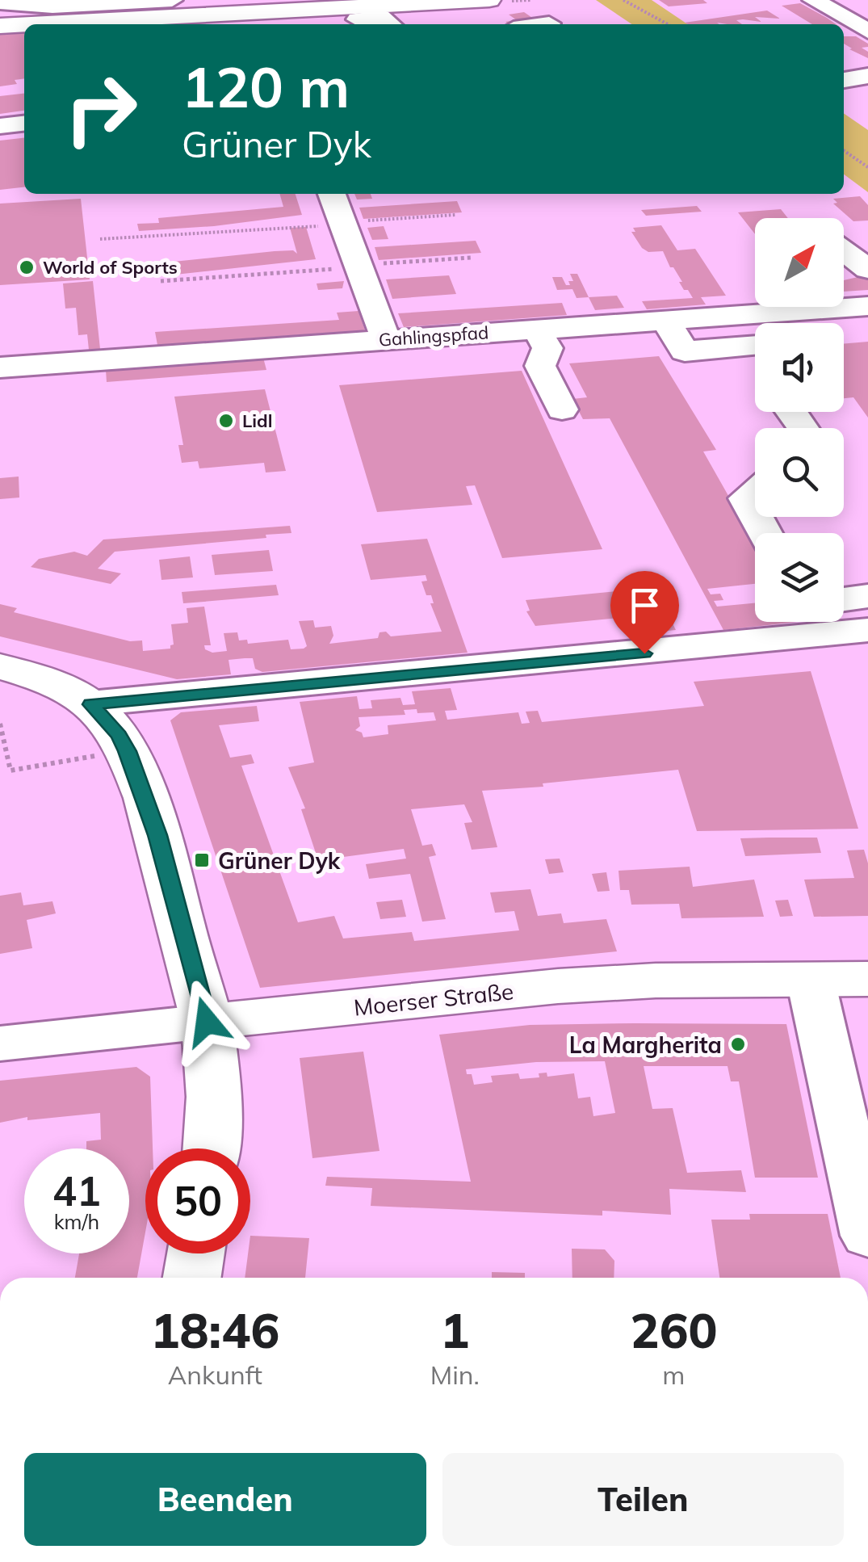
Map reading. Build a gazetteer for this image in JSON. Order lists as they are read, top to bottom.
{
  "streets": {
    "main road": ["Moerser Straße"],
    "street": ["Gahlingspfad"]
  },
  "places": {
    "other": ["World of Sports", "Lidl", "La Margherita"],
    "transit": ["Grüner Dyk"]
  },
  "north": "top right",
  "page": {
    "turn": ["120 m", "Grüner Dyk"],
    "speed": "41 km/h",
    "limit": "50",
    "eta": [
      "18:46",
      "Ankunft",
      "1",
      "Min.",
      "260",
      "m"
    ],
    "buttons": ["Beenden", "Teilen"]
  }
}
